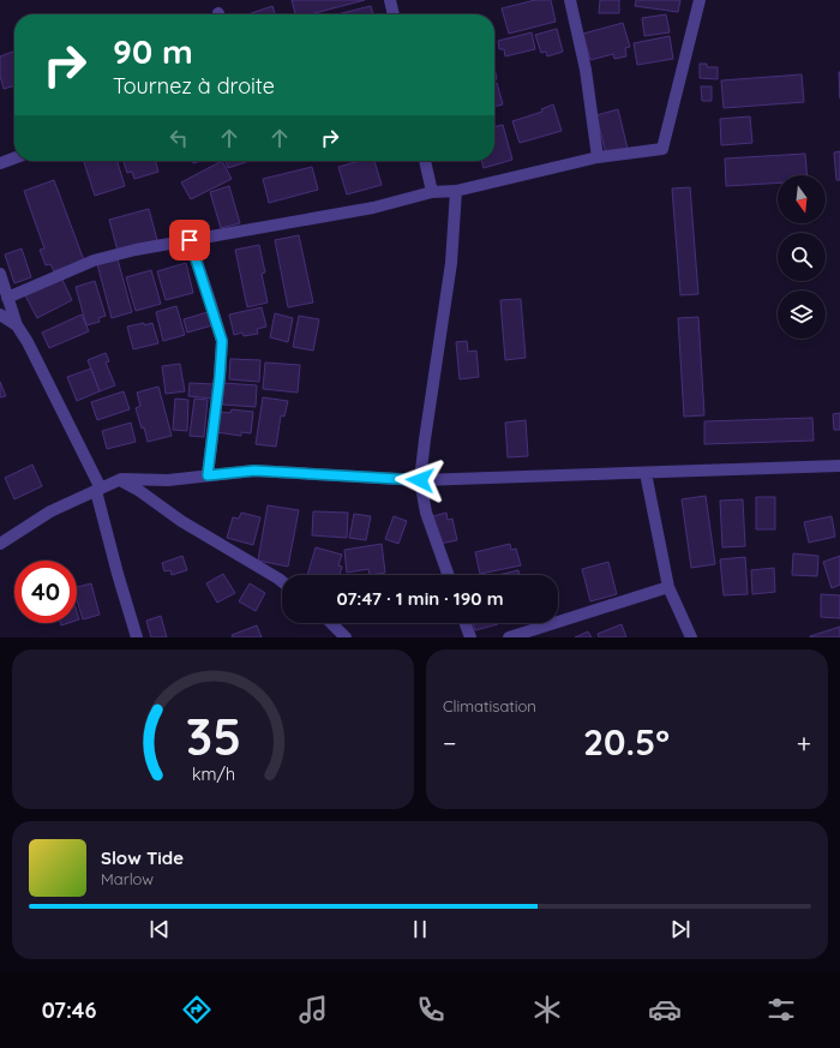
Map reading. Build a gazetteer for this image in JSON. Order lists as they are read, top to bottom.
{
  "north": "bottom",
  "page": {
    "turn": ["90 m", "Tournez à droite"],
    "limit": "40",
    "trip": "07:47 · 1 min · 190 m",
    "tile": "Climatisation",
    "heat": ["−", "20.5°", "+"],
    "song": ["Slow Tide", "Marlow"],
    "tabs": "07:46",
    "gauge": ["35", "km/h"]
  }
}
